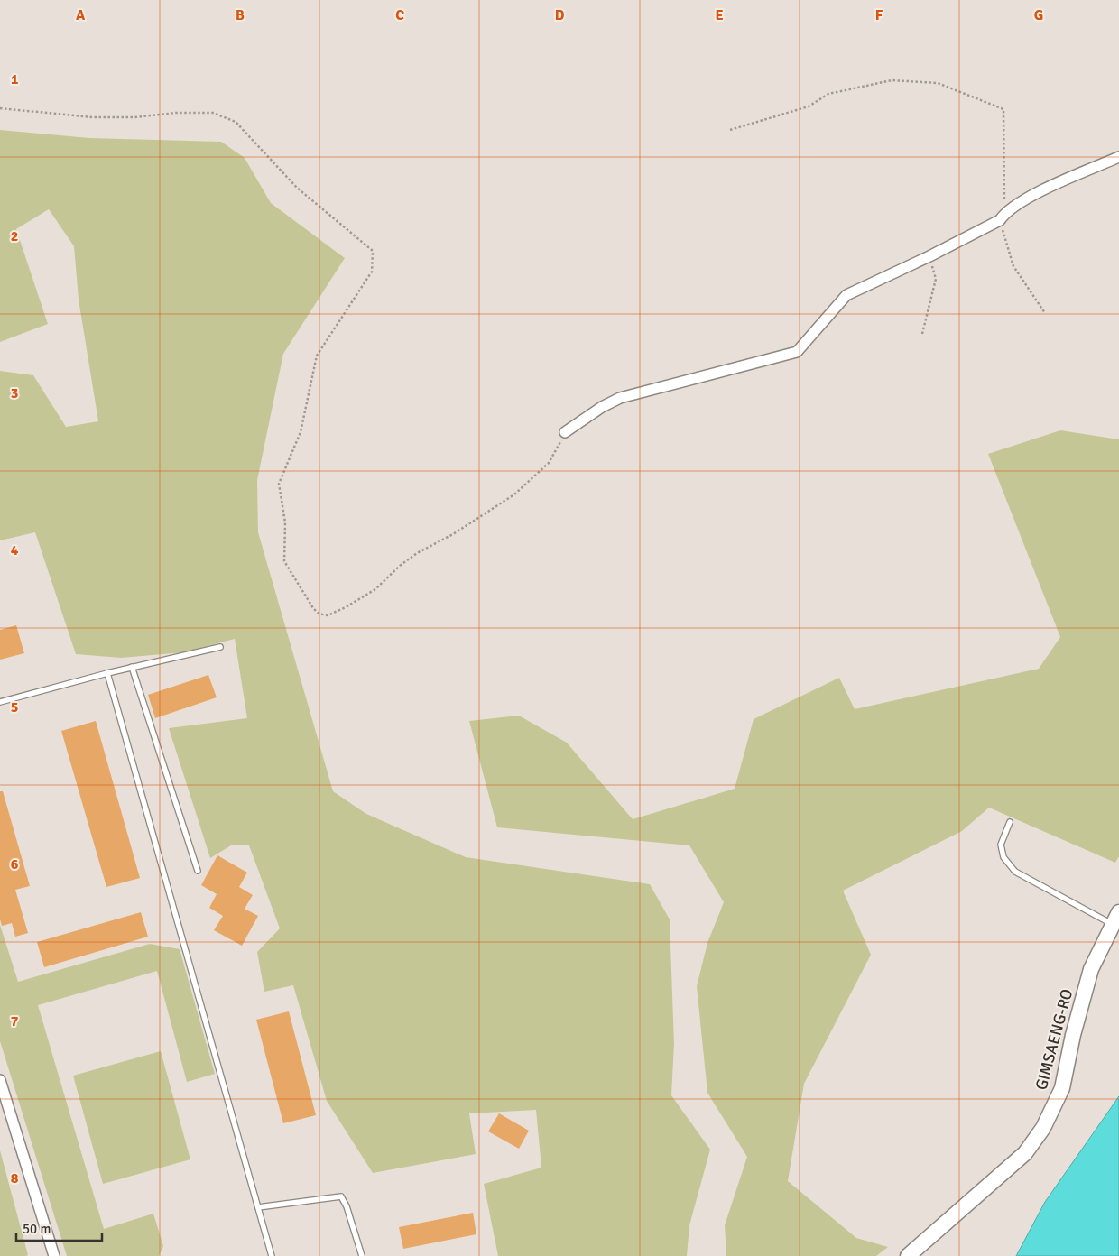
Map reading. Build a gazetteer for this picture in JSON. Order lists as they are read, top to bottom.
{
  "streets": {
    "street": ["GIMSAENG-RO"]
  },
  "scale_bar": "50 m",
  "grid": {
    "columns": [
      "A",
      "B",
      "C",
      "D",
      "E",
      "F",
      "G"
    ],
    "rows": [
      "1",
      "2",
      "3",
      "4",
      "5",
      "6",
      "7",
      "8"
    ]
  }
}
